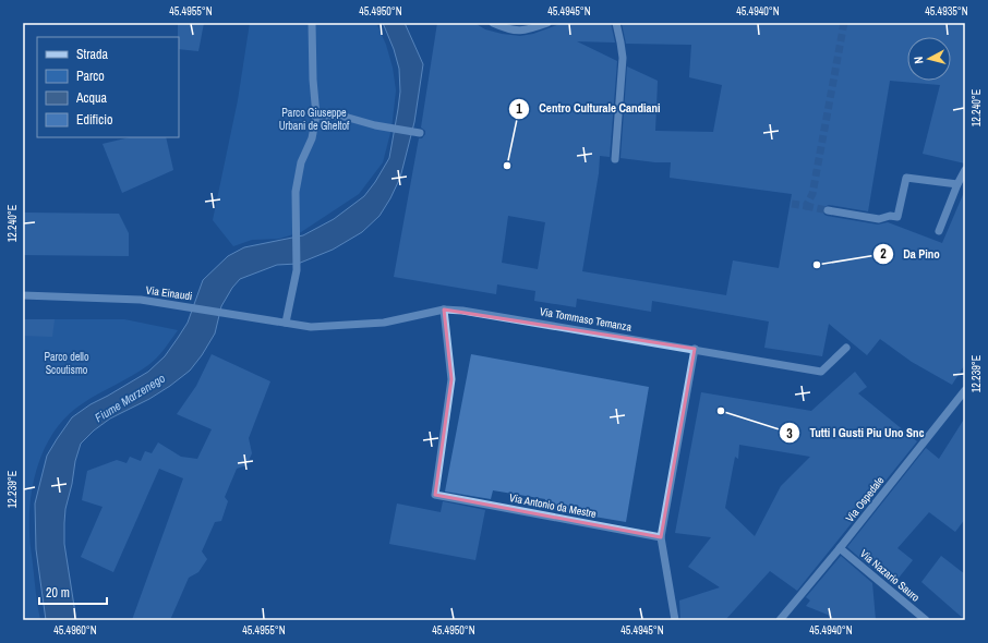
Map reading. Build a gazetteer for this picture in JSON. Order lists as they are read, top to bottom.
{
  "streets": {
    "street": [
      "Via Einaudi",
      "Via Tommaso Temanza",
      "Via Ospedale",
      "Via Antonio da Mestre",
      "Via Nazario Sauro"
    ]
  },
  "crossings": [
    ["Via Einaudi", "Via Tommaso Temanza"],
    ["Via Tommaso Temanza", "Via Antonio da Mestre"],
    ["Via Ospedale", "Via Nazario Sauro"]
  ],
  "water": ["Fiume Marzenego"],
  "parks": ["Parco Giuseppe Urbani de Gheltof", "Parco dello Scoutismo"],
  "places": ["Centro Culturale Candiani", "Da Pino", "Tutti I Gusti Piu Uno Snc"],
  "legend": [
    "Strada",
    "Parco",
    "Acqua",
    "Edificio"
  ],
  "scale_bar": "20 m",
  "north": "left",
  "coordinates": [
    "45.4955°N",
    "45.4950°N",
    "45.4945°N",
    "45.4940°N",
    "45.4935°N",
    "12.240°E",
    "12.239°E",
    "45.4960°N"
  ]
}
